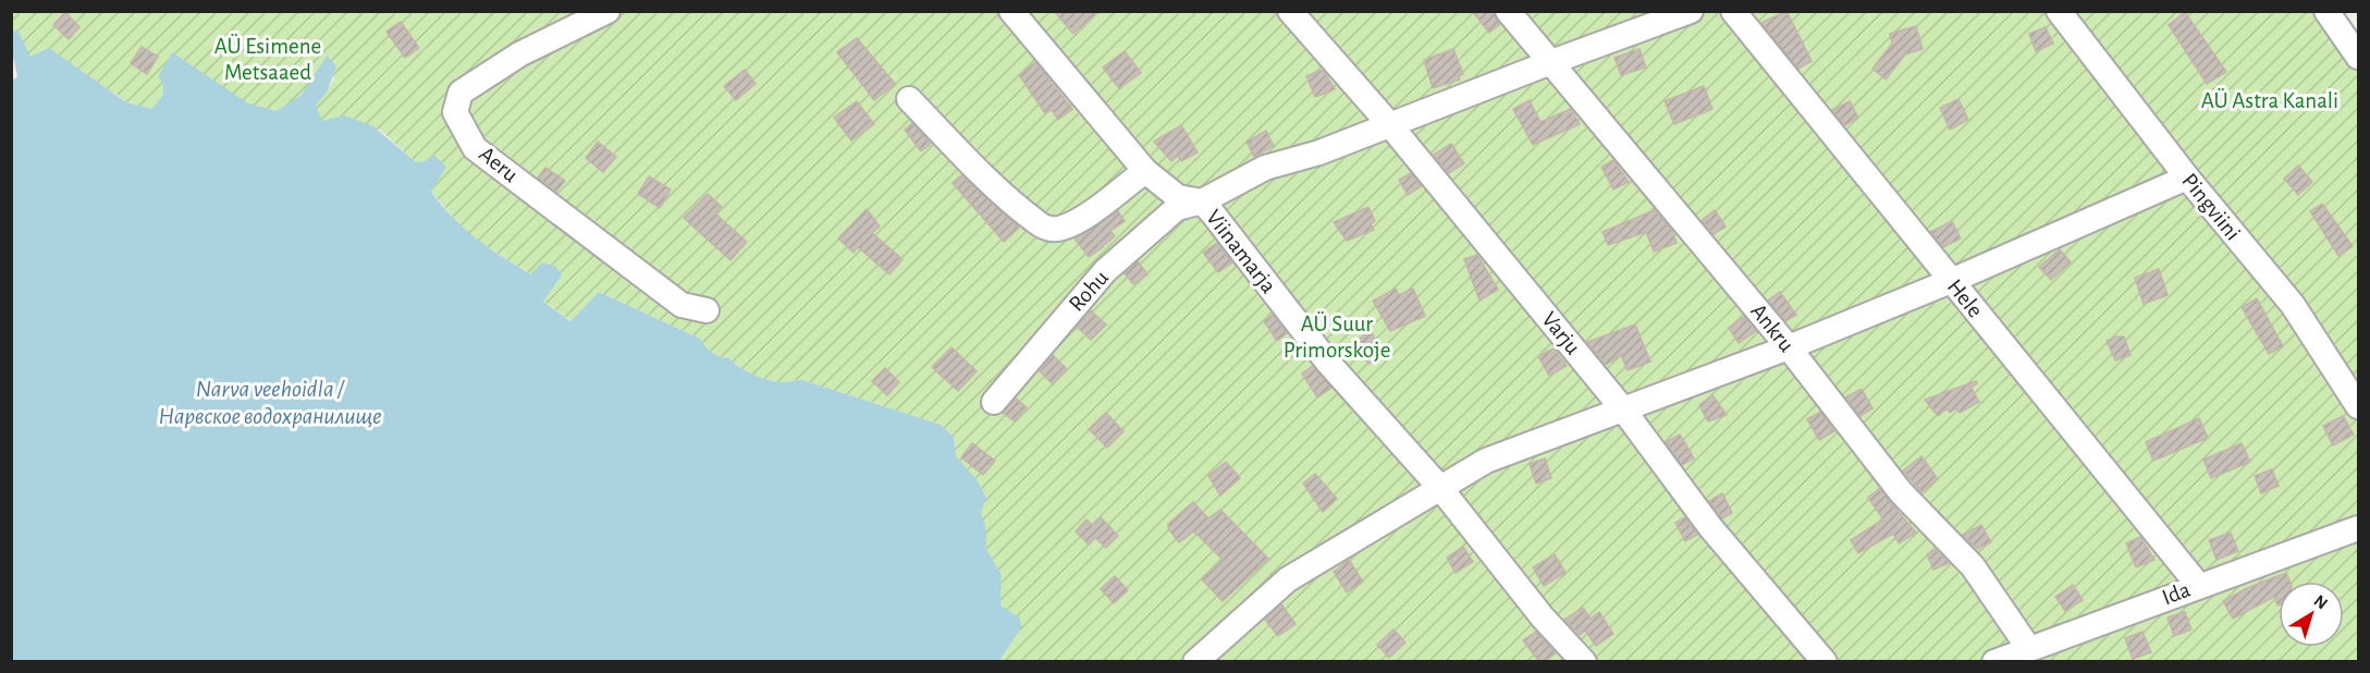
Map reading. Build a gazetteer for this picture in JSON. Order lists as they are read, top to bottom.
{
  "streets": {
    "street": [
      "Aeru",
      "Pingviini",
      "Viinamarja",
      "Rohu",
      "Hele",
      "Ankru",
      "Varju",
      "Ida"
    ]
  },
  "crossings": [
    ["Viinamarja", "Rohu"],
    ["Rohu", "Ankru"],
    ["Rohu", "Varju"],
    ["Hele", "Ida"],
    ["Ankru", "Ida"]
  ],
  "water": ["Narva veehoidla / Нарвское водохранилище"],
  "parks": ["AÜ Esimene Metsaaed", "AÜ Astra Kanali", "AÜ Suur Primorskoje"],
  "north": "top right"
}
